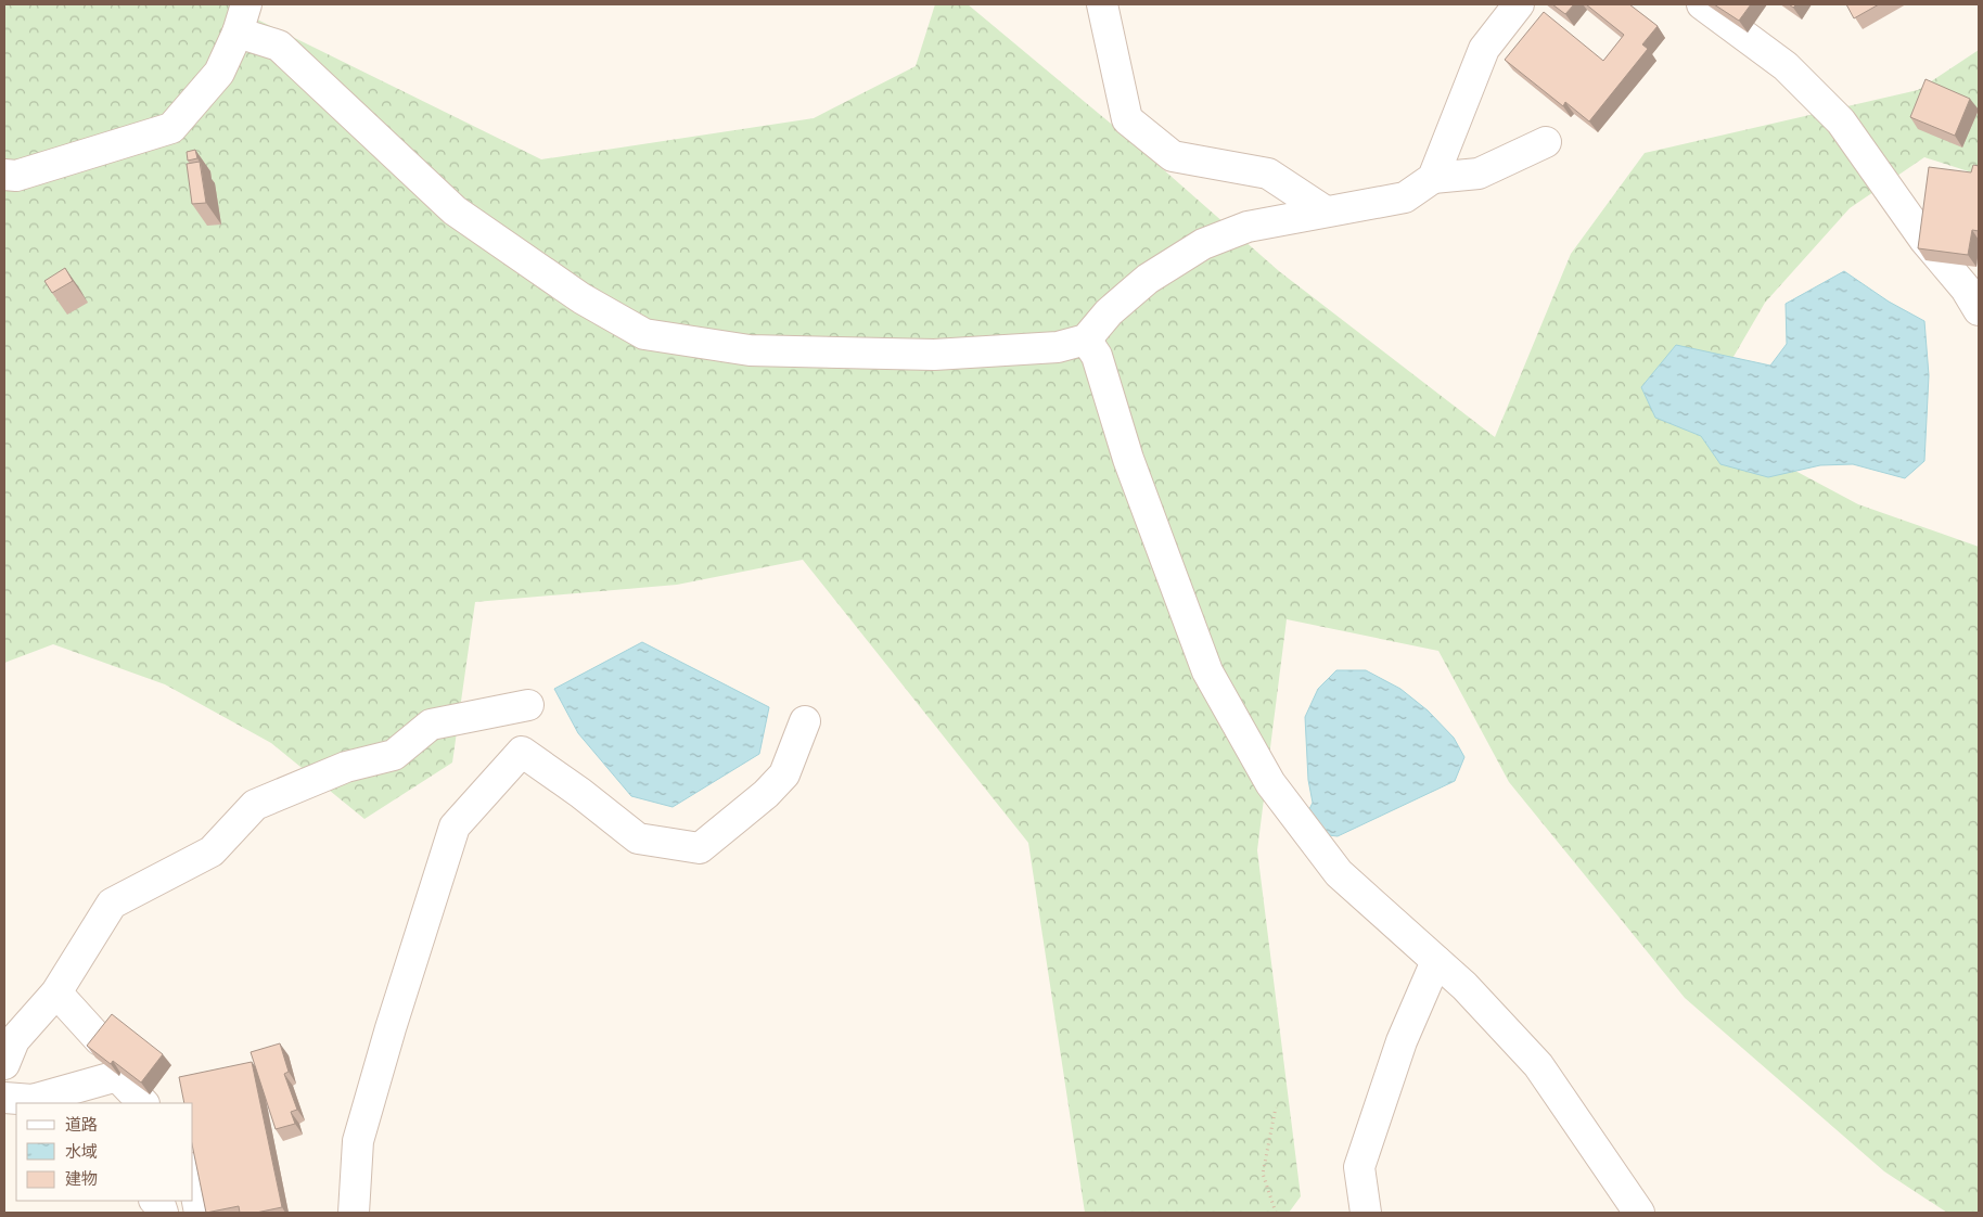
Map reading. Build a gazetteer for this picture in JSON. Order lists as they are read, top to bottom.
{
  "legend": ["道路", "水域", "建物"]
}
